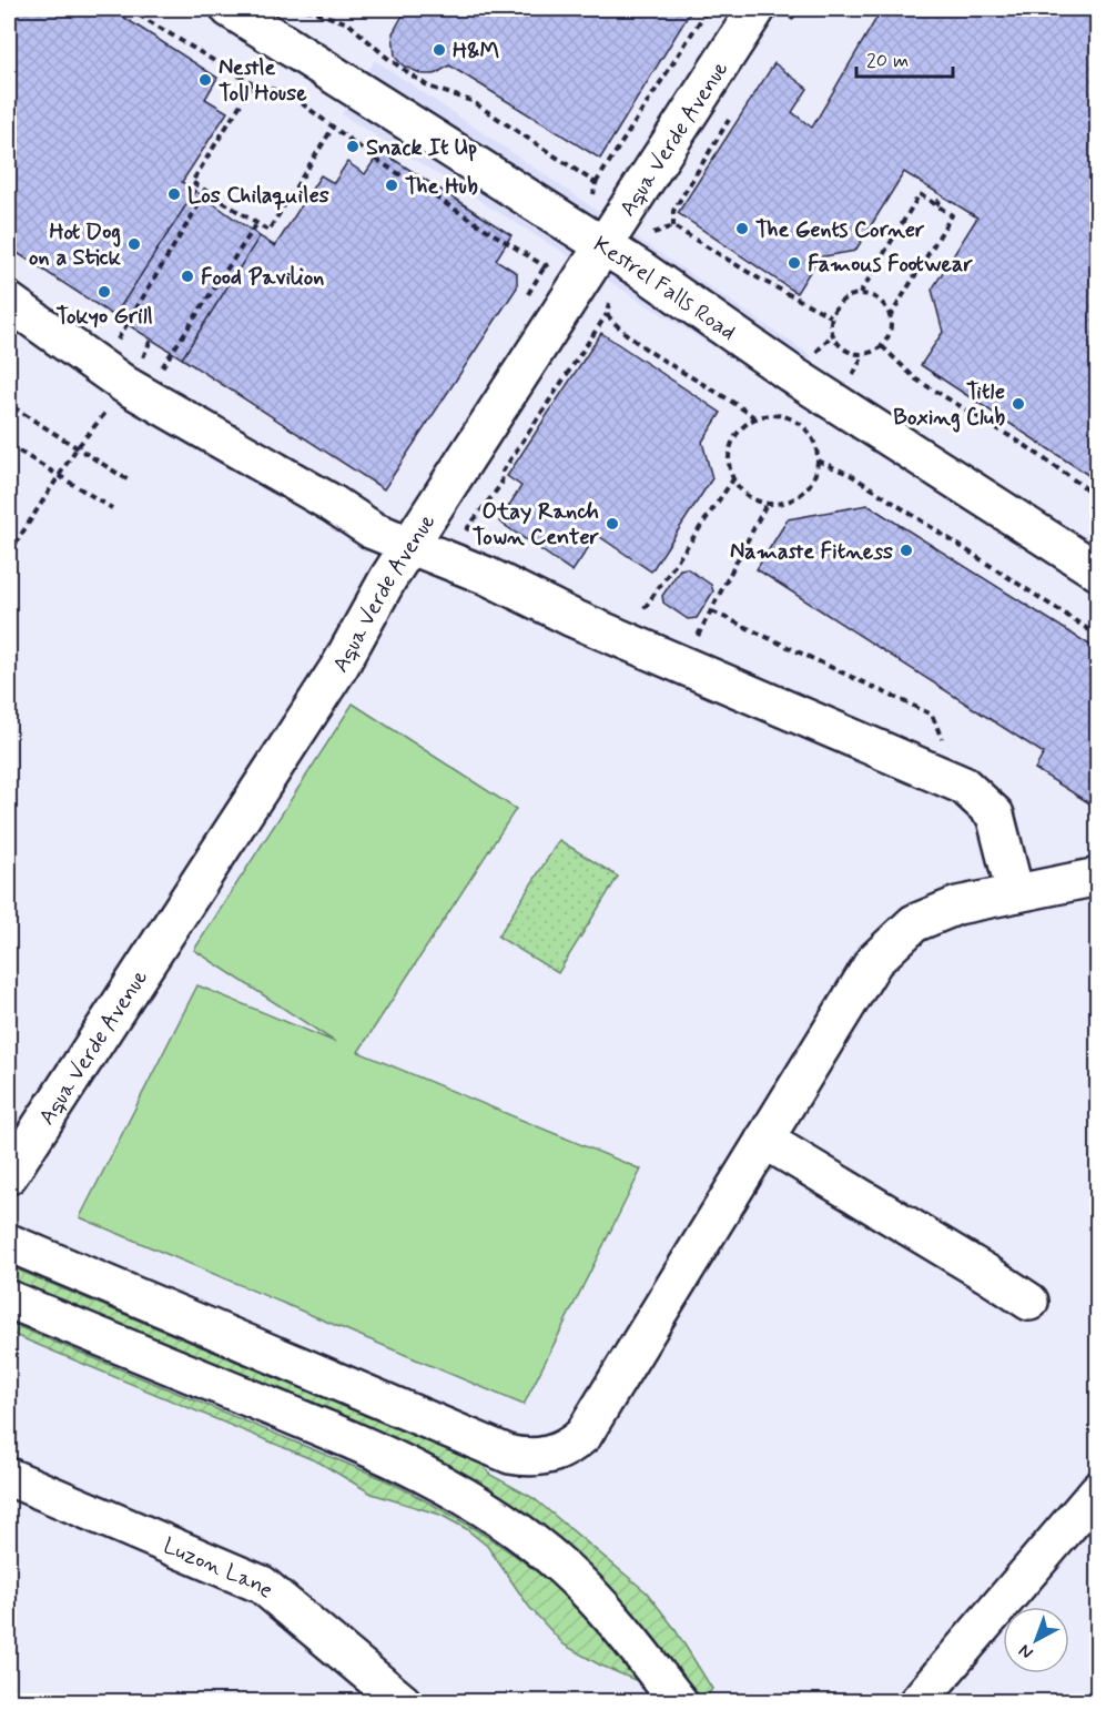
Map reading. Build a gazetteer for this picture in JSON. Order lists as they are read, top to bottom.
{
  "streets": {
    "main road": ["Aqua Verde Avenue", "Kestrel Falls Road", "Luzon Lane"]
  },
  "crossings": [
    ["Aqua Verde Avenue", "Kestrel Falls Road"]
  ],
  "places": [
    "H&M",
    "Nestle Toll House",
    "Snack It Up",
    "The Hub",
    "Los Chilaquiles",
    "The Gents Corner",
    "Hot Dog on a Stick",
    "Famous Footwear",
    "Food Pavilion",
    "Tokyo Grill",
    "Title Boxing Club",
    "Otay Ranch Town Center",
    "Namaste Fitness"
  ],
  "scale_bar": "20 m",
  "north": "bottom left"
}
